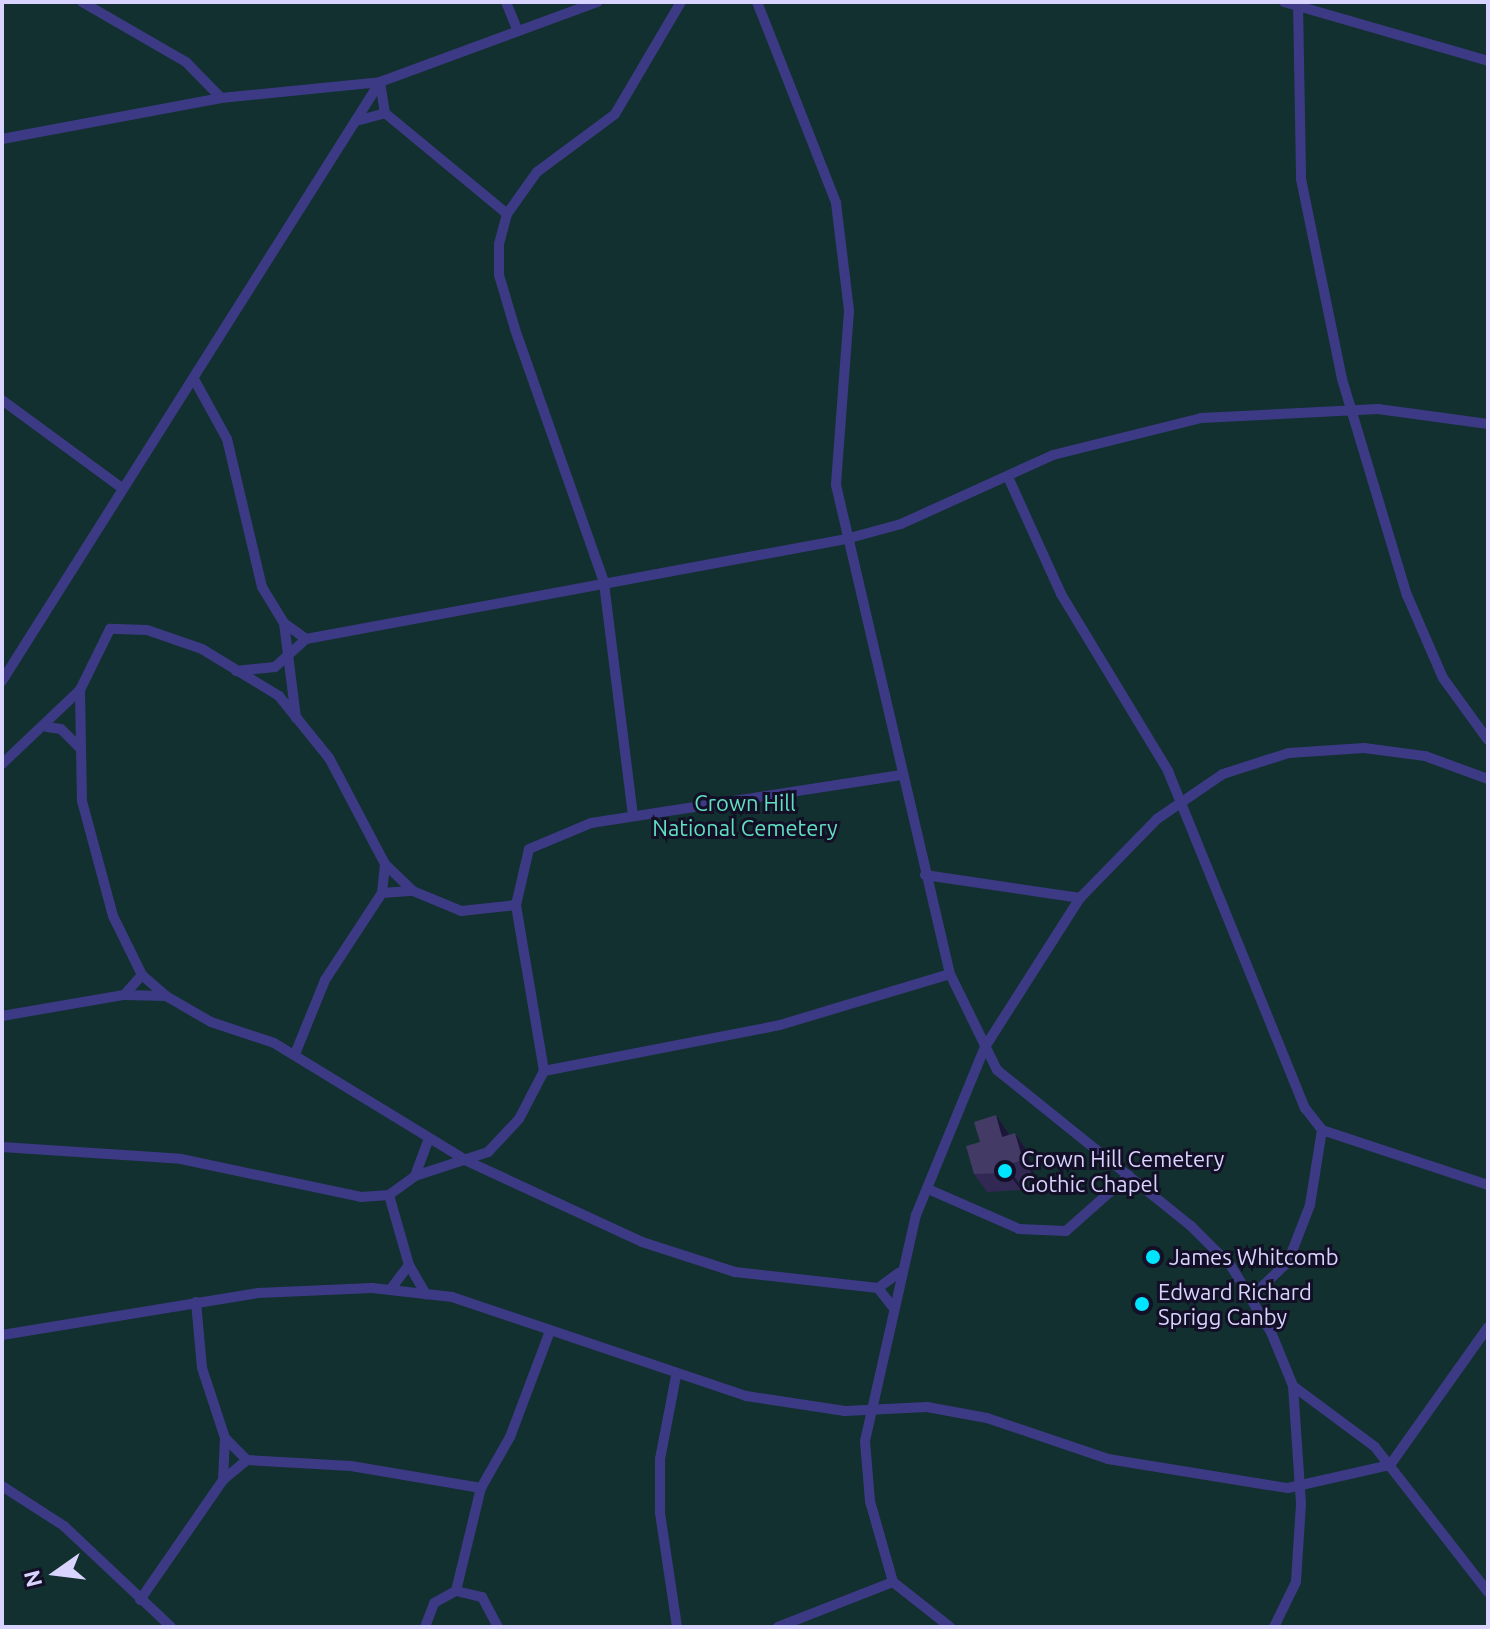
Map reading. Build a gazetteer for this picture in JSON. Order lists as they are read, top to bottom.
{
  "parks": ["Crown Hill National Cemetery"],
  "places": ["Crown Hill Cemetery Gothic Chapel", "James Whitcomb", "Edward Richard Sprigg Canby"],
  "north": "left"
}
